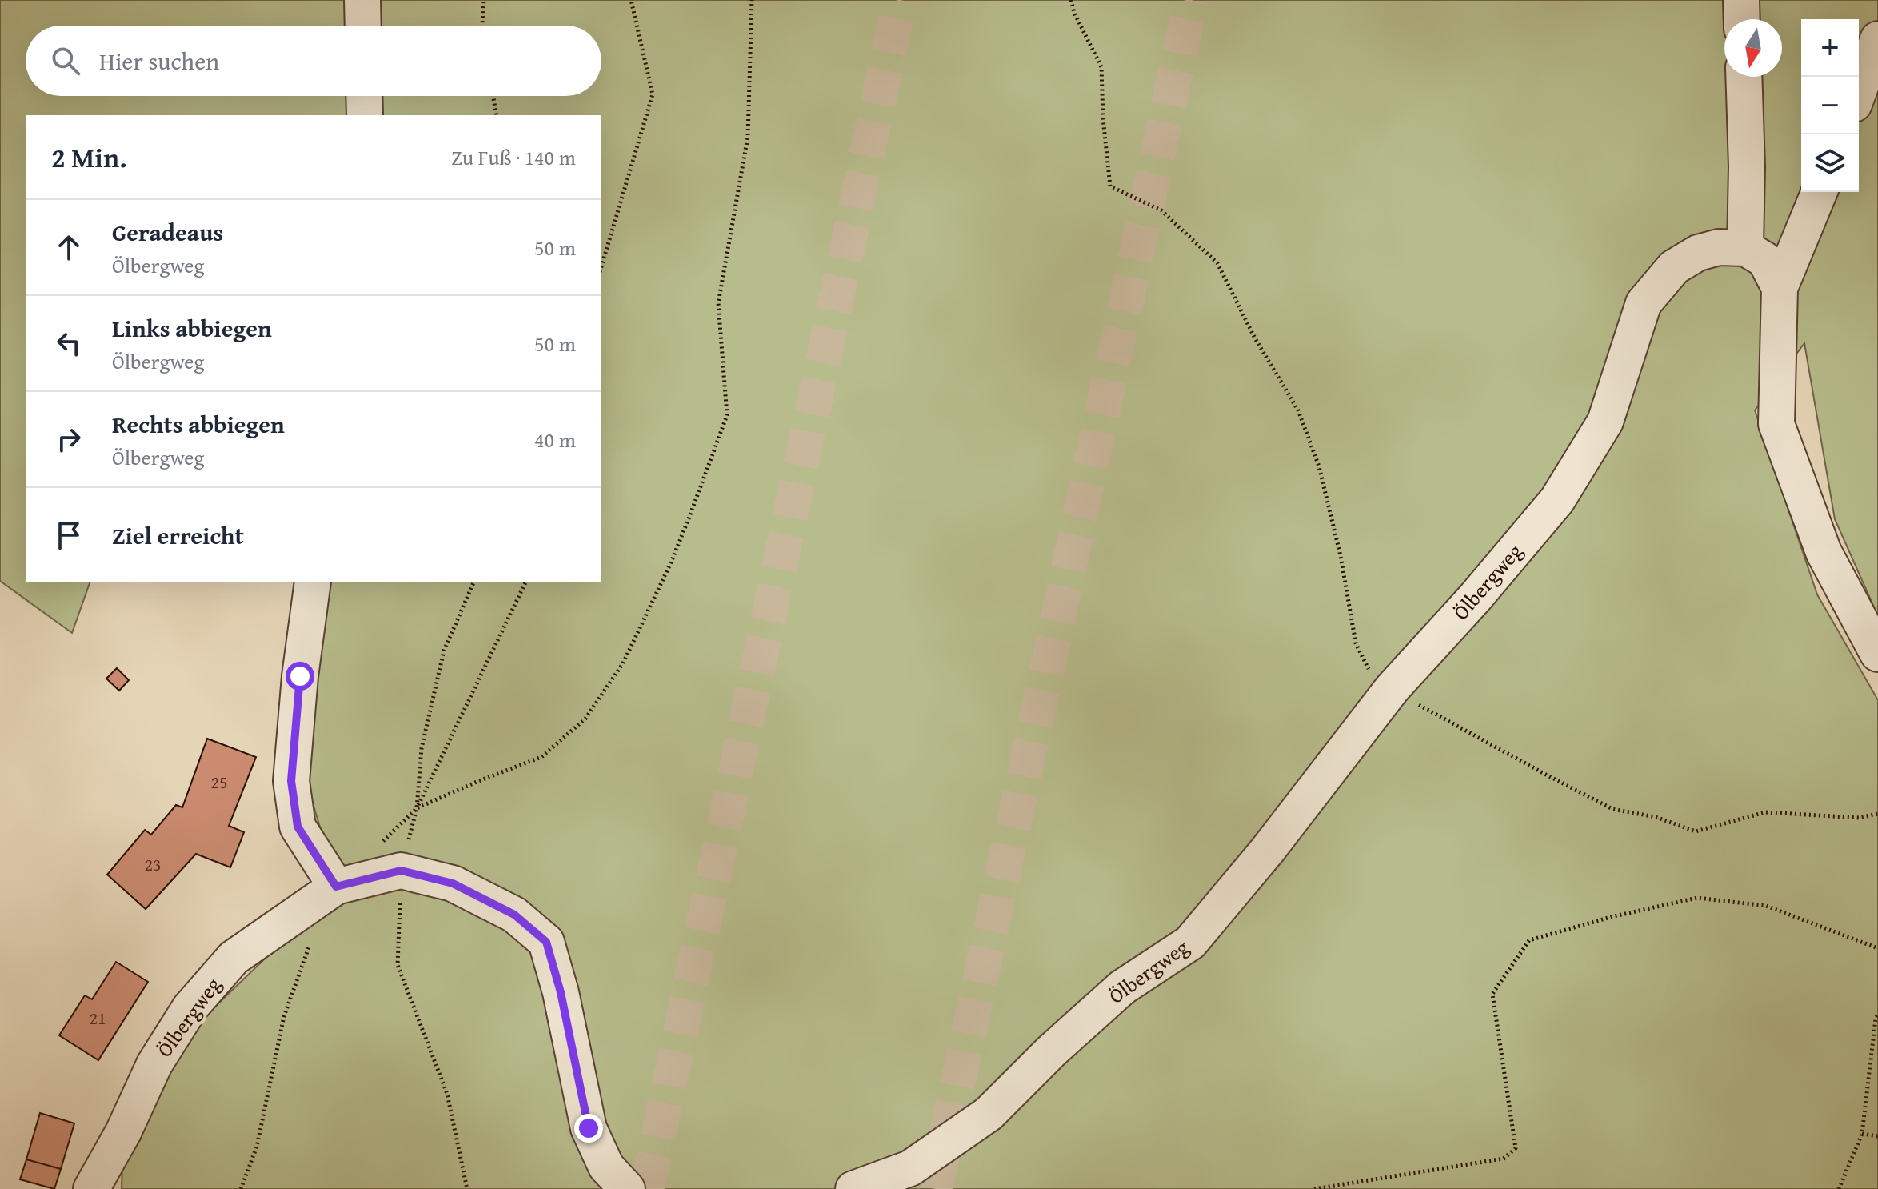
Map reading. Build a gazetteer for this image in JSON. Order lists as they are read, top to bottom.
{
  "streets": {
    "street": ["Ölbergweg"]
  },
  "house_numbers": ["25", "23", "21"],
  "north": "bottom",
  "page": {
    "map_buttons": ["+", "−"],
    "search": "Hier suchen",
    "heading": ["2 Min.", "Zu Fuß · 140 m"],
    "list": [
      ["Geradeaus", "Ölbergweg", "50 m"],
      ["Links abbiegen", "Ölbergweg", "50 m"],
      ["Rechts abbiegen", "Ölbergweg", "40 m"],
      "Ziel erreicht"
    ]
  }
}
